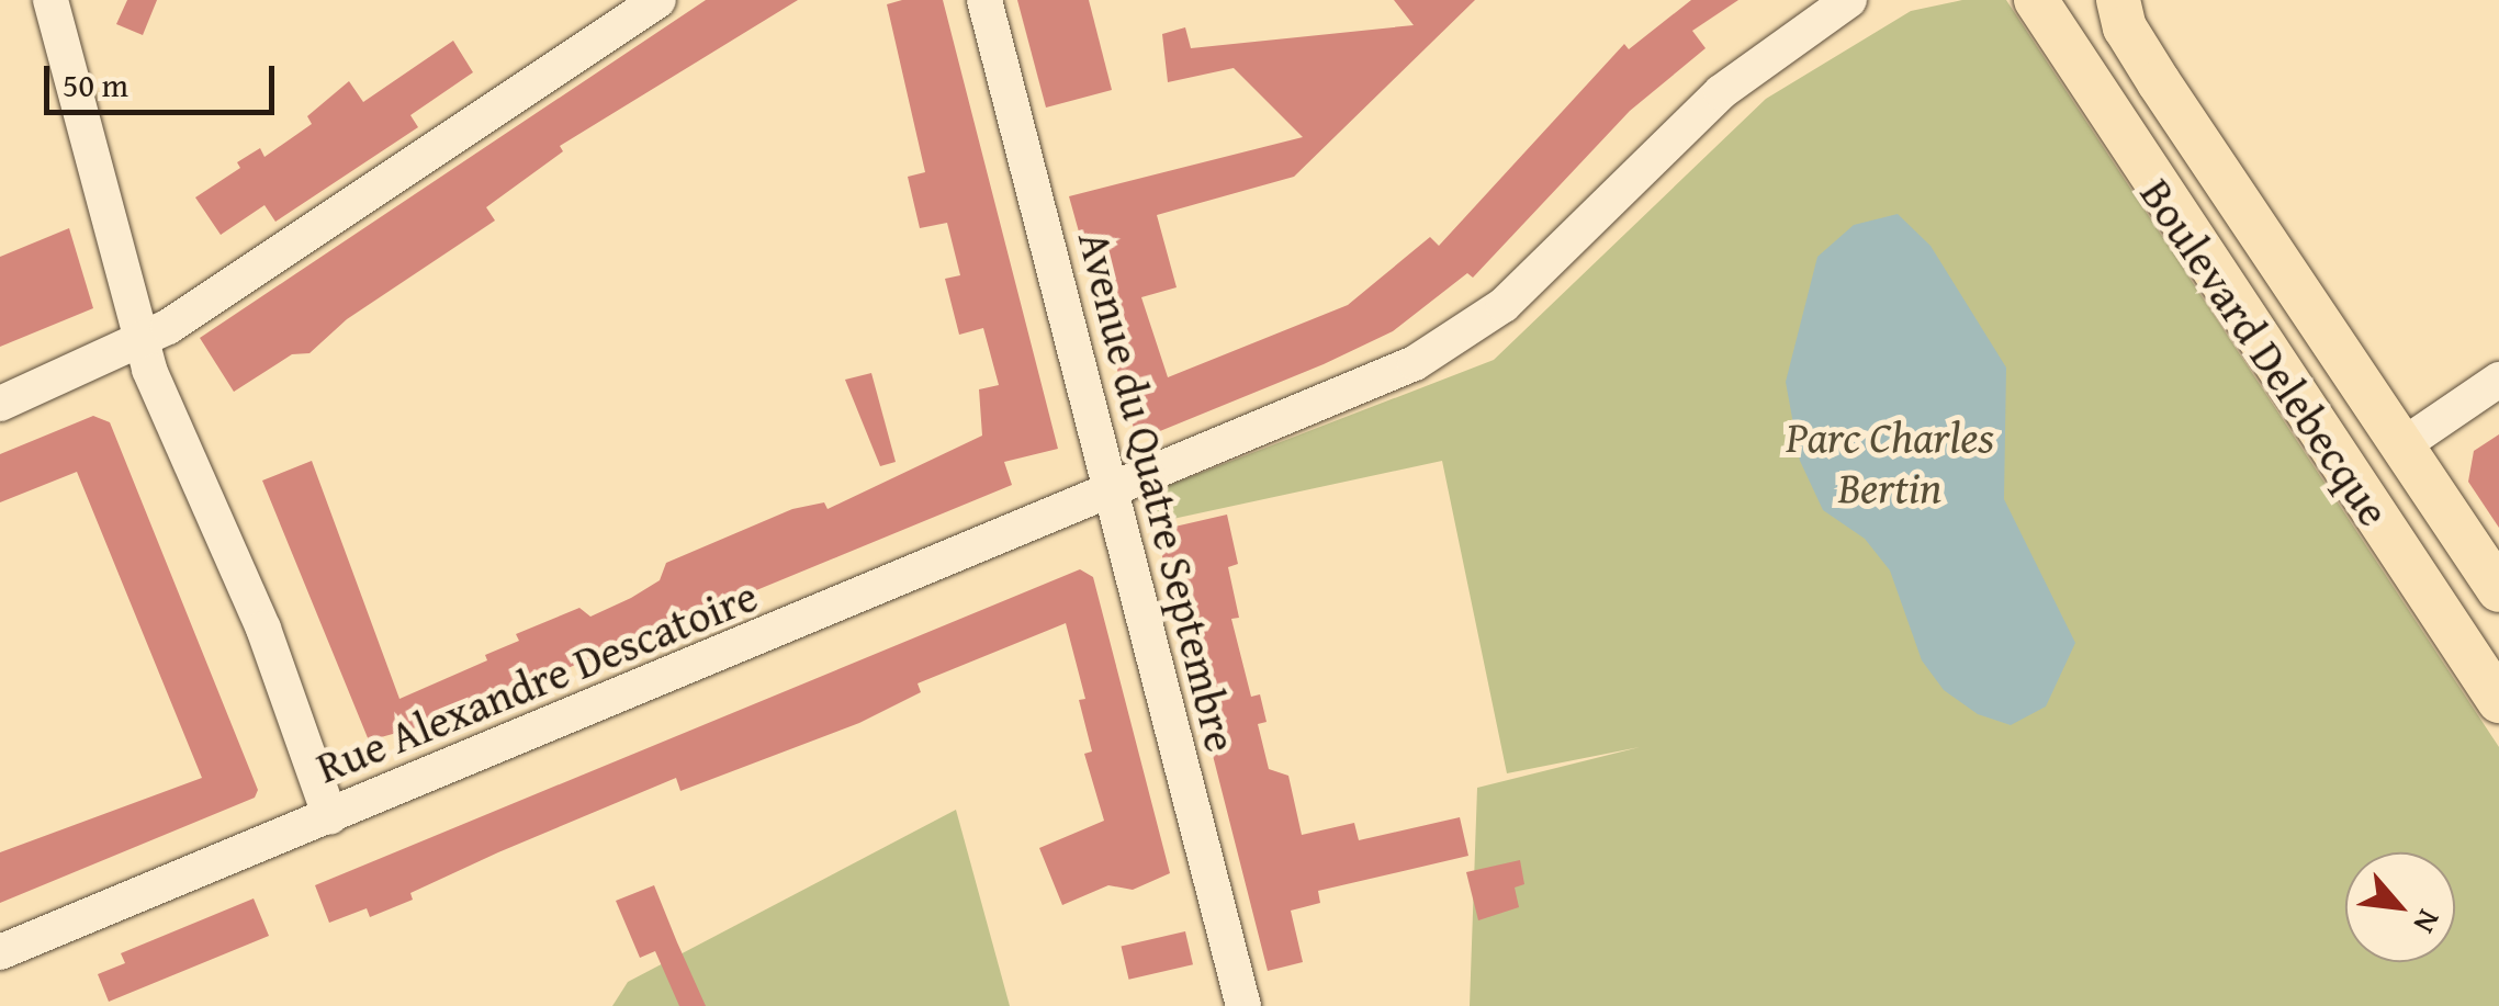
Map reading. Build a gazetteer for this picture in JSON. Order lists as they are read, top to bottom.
{
  "streets": {
    "main road": ["Boulevard Delebecque"],
    "street": ["Avenue du Quatre Septembre", "Rue Alexandre Descatoire"]
  },
  "crossings": [
    ["Avenue du Quatre Septembre", "Rue Alexandre Descatoire"]
  ],
  "parks": ["Parc Charles Bertin"],
  "scale_bar": "50 m",
  "north": "bottom right"
}
